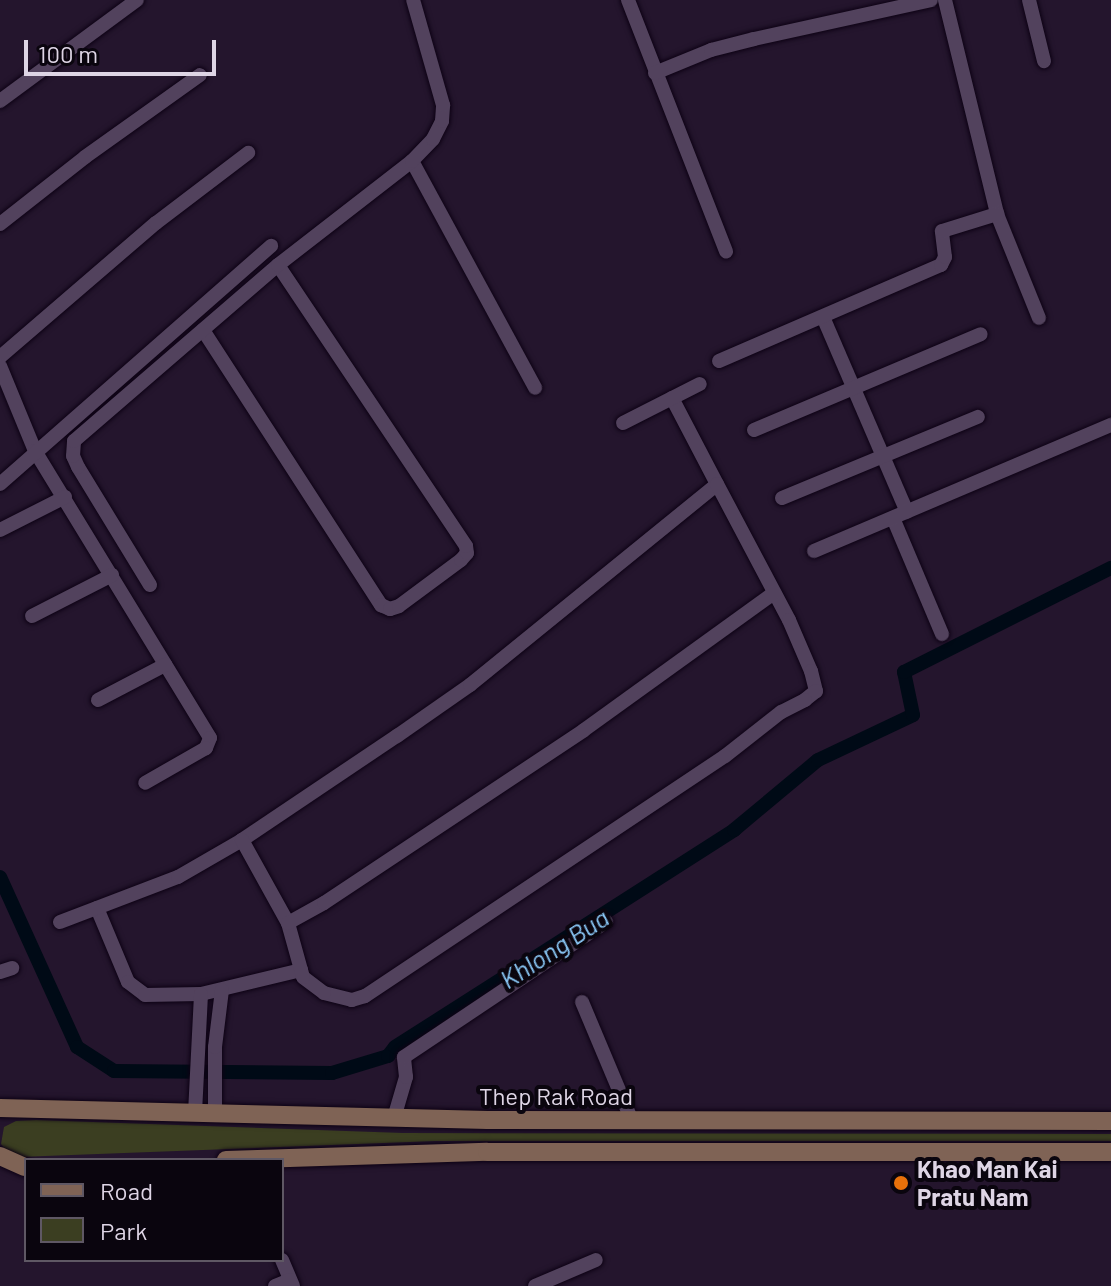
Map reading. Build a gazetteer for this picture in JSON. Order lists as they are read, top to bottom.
{
  "streets": {
    "main road": ["Thep Rak Road"]
  },
  "water": ["Khlong Bua"],
  "places": ["Khao Man Kai Pratu Nam"],
  "legend": ["Road", "Park"],
  "scale_bar": "100 m"
}
